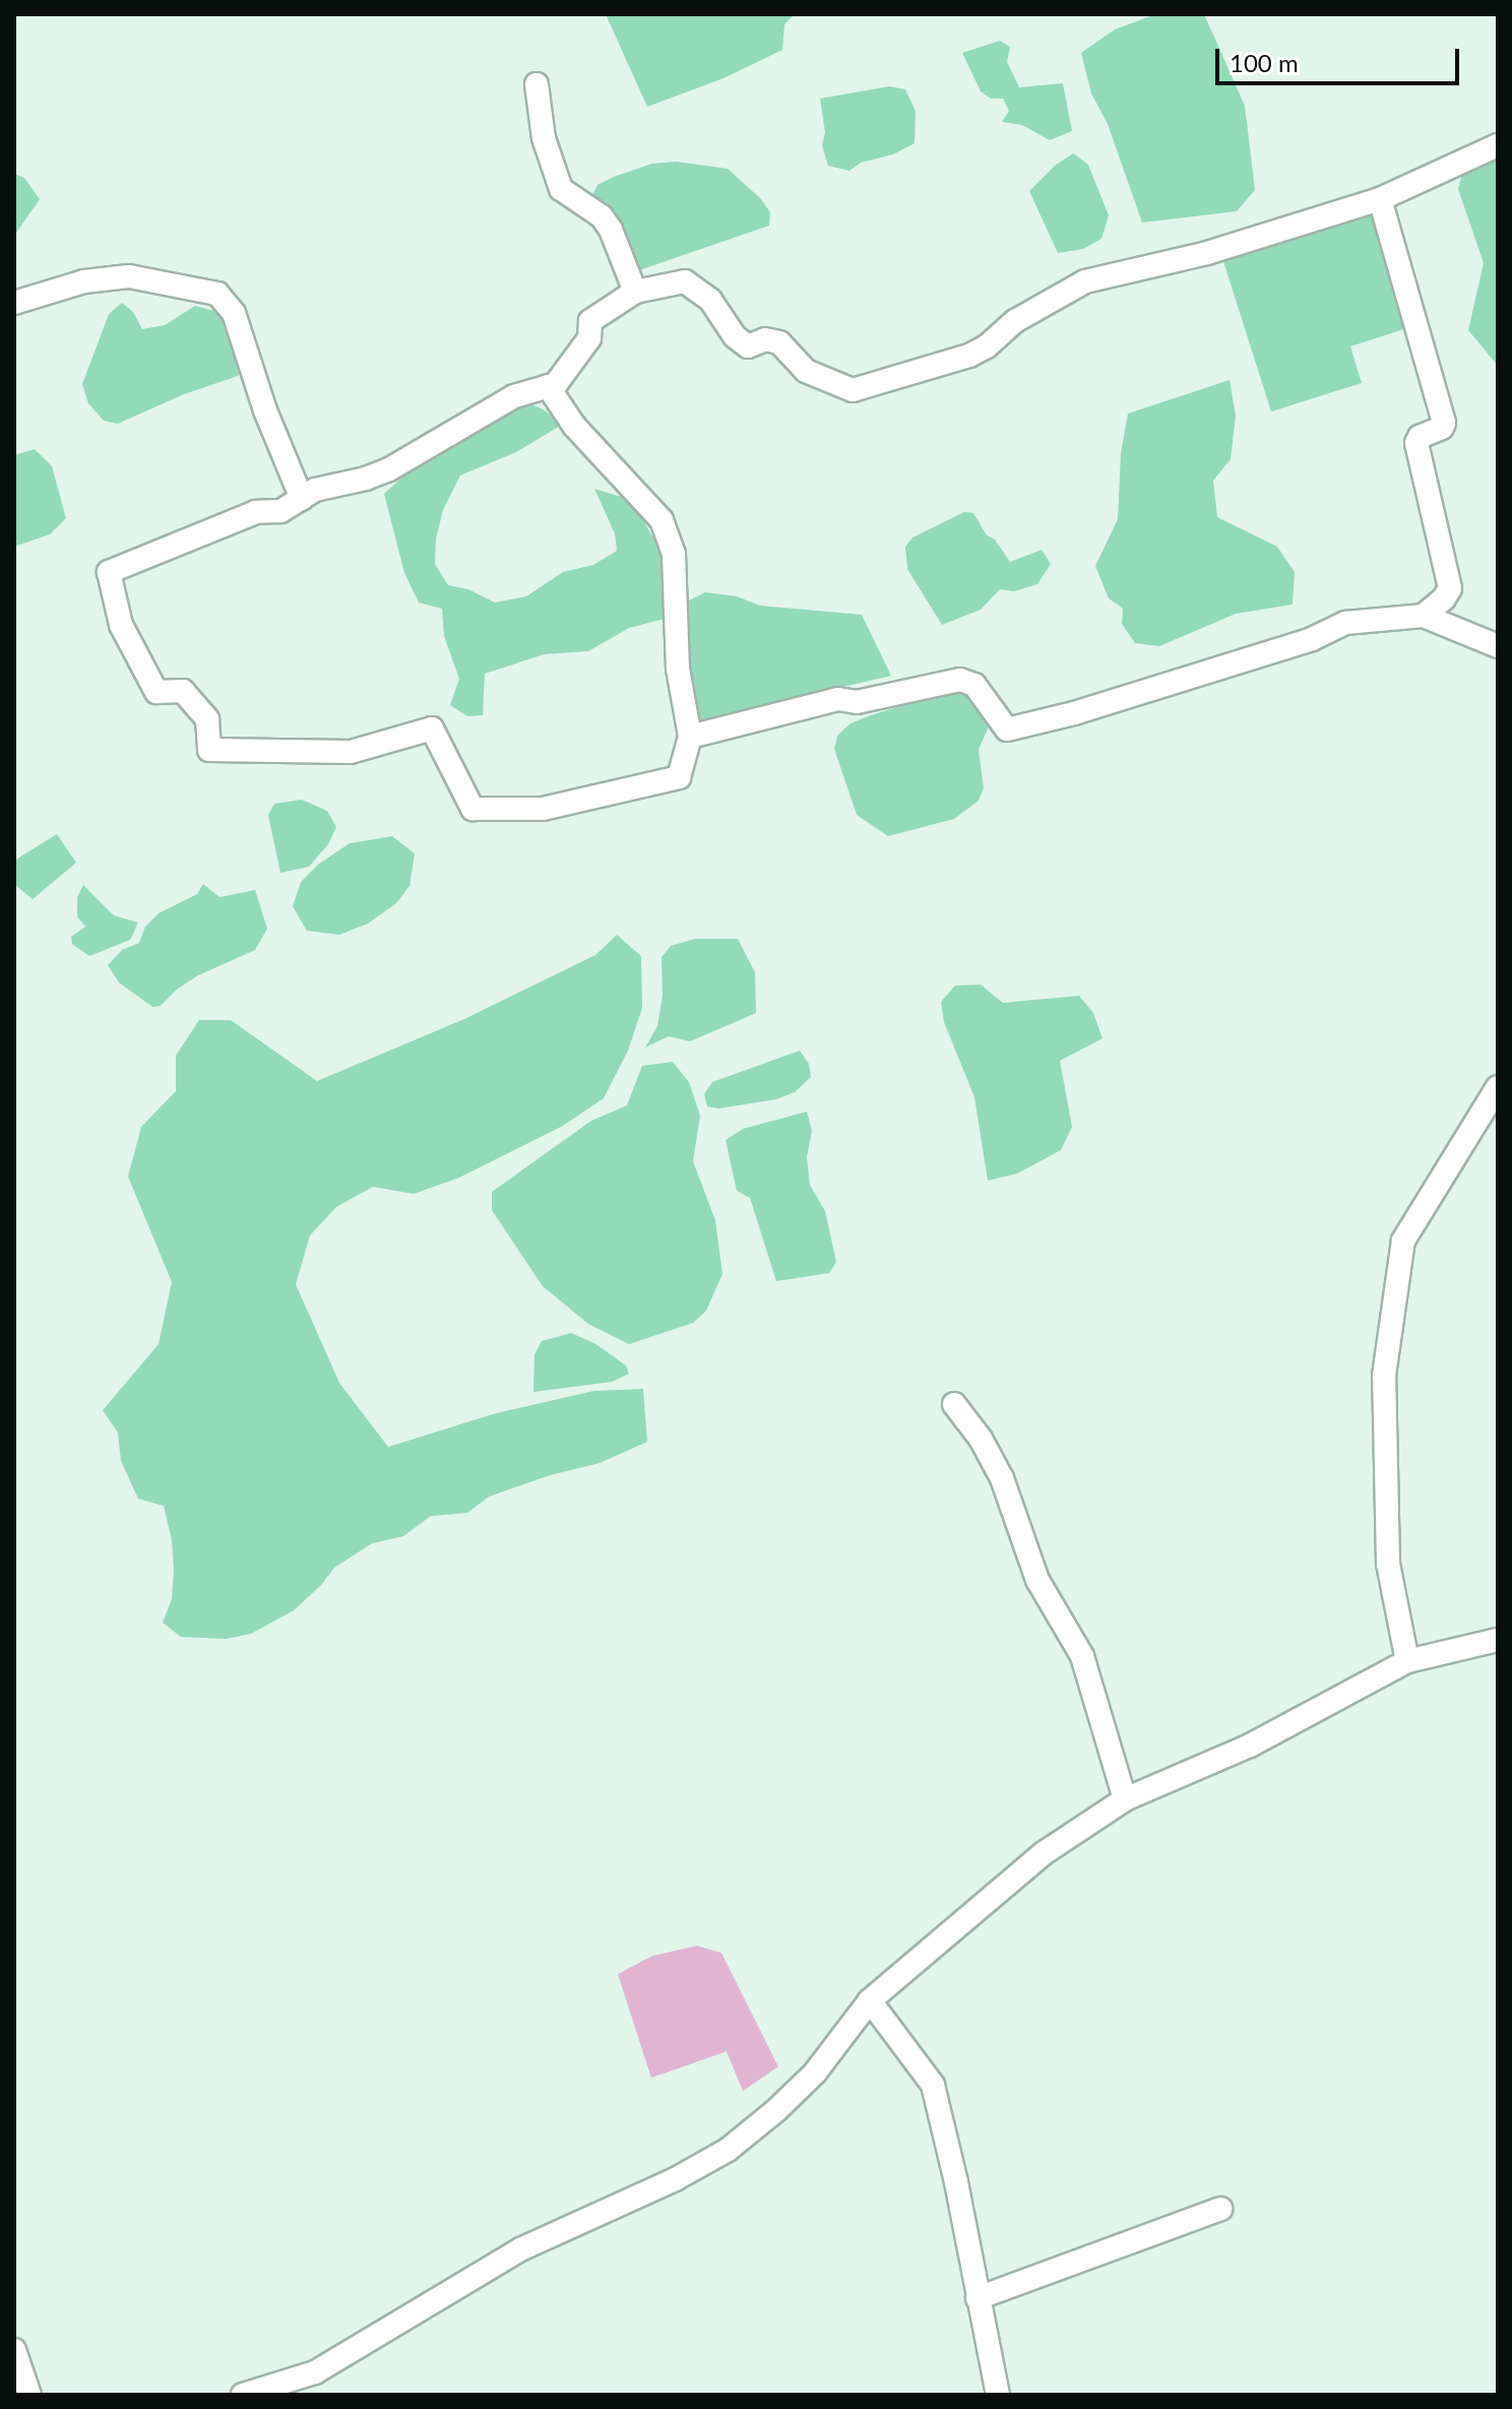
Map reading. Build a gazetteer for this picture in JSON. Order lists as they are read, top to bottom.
{
  "scale_bar": "100 m"
}
